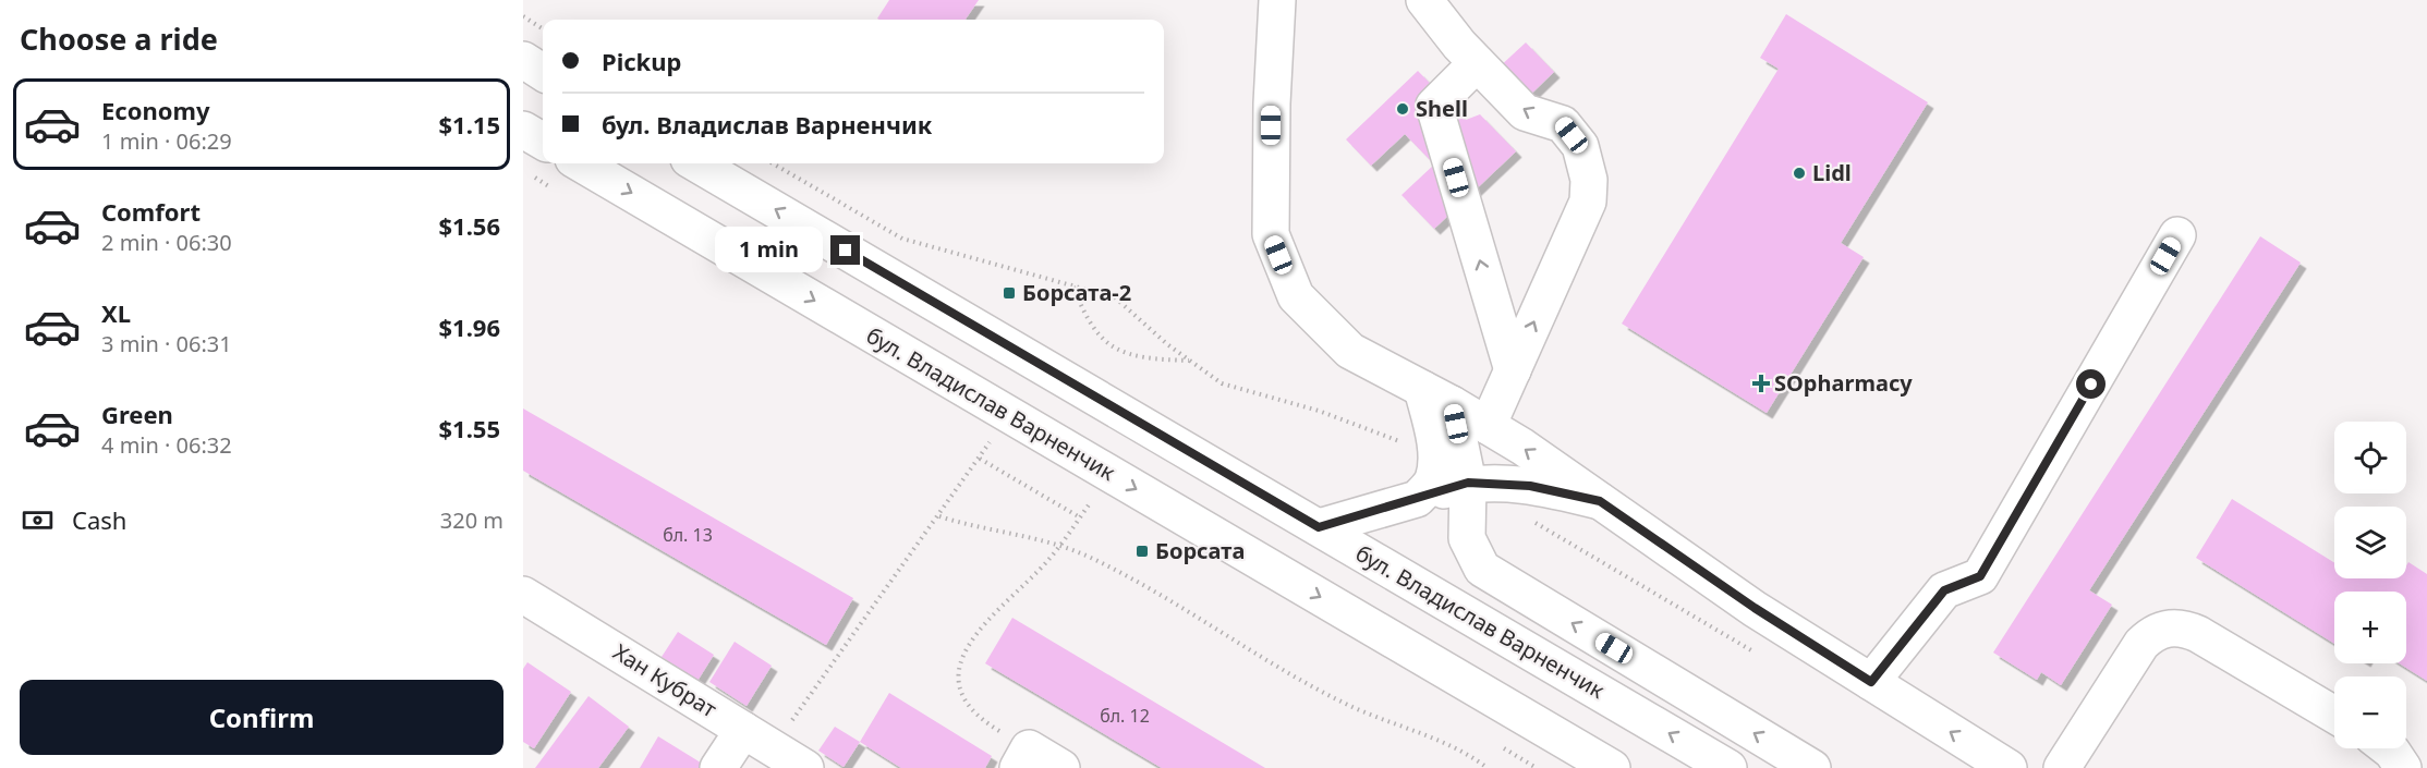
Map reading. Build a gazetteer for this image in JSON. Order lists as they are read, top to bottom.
{
  "streets": {
    "main road": ["бул. Владислав Варненчик", "Хан Кубрат"]
  },
  "places": {
    "other": ["Shell", "Lidl"],
    "transit": ["Борсата-2", "Борсата"],
    "health": ["SOpharmacy"]
  },
  "house_numbers": ["бл. 13", "бл. 12"],
  "page": {
    "heading": "Choose a ride",
    "banner": ["Pickup", "бул. Владислав Варненчик"],
    "list": [
      {
        "name": "Economy",
        "note": "1 min · 06:29",
        "value": "$1.15"
      },
      {
        "name": "Comfort",
        "note": "2 min · 06:30",
        "value": "$1.56"
      },
      {
        "name": "XL",
        "note": "3 min · 06:31",
        "value": "$1.96"
      },
      {
        "name": "Green",
        "note": "4 min · 06:32",
        "value": "$1.55"
      }
    ],
    "bubble": "1 min",
    "map_buttons": ["+", "−"],
    "pay": ["Cash", "320 m"],
    "buttons": "Confirm"
  }
}
